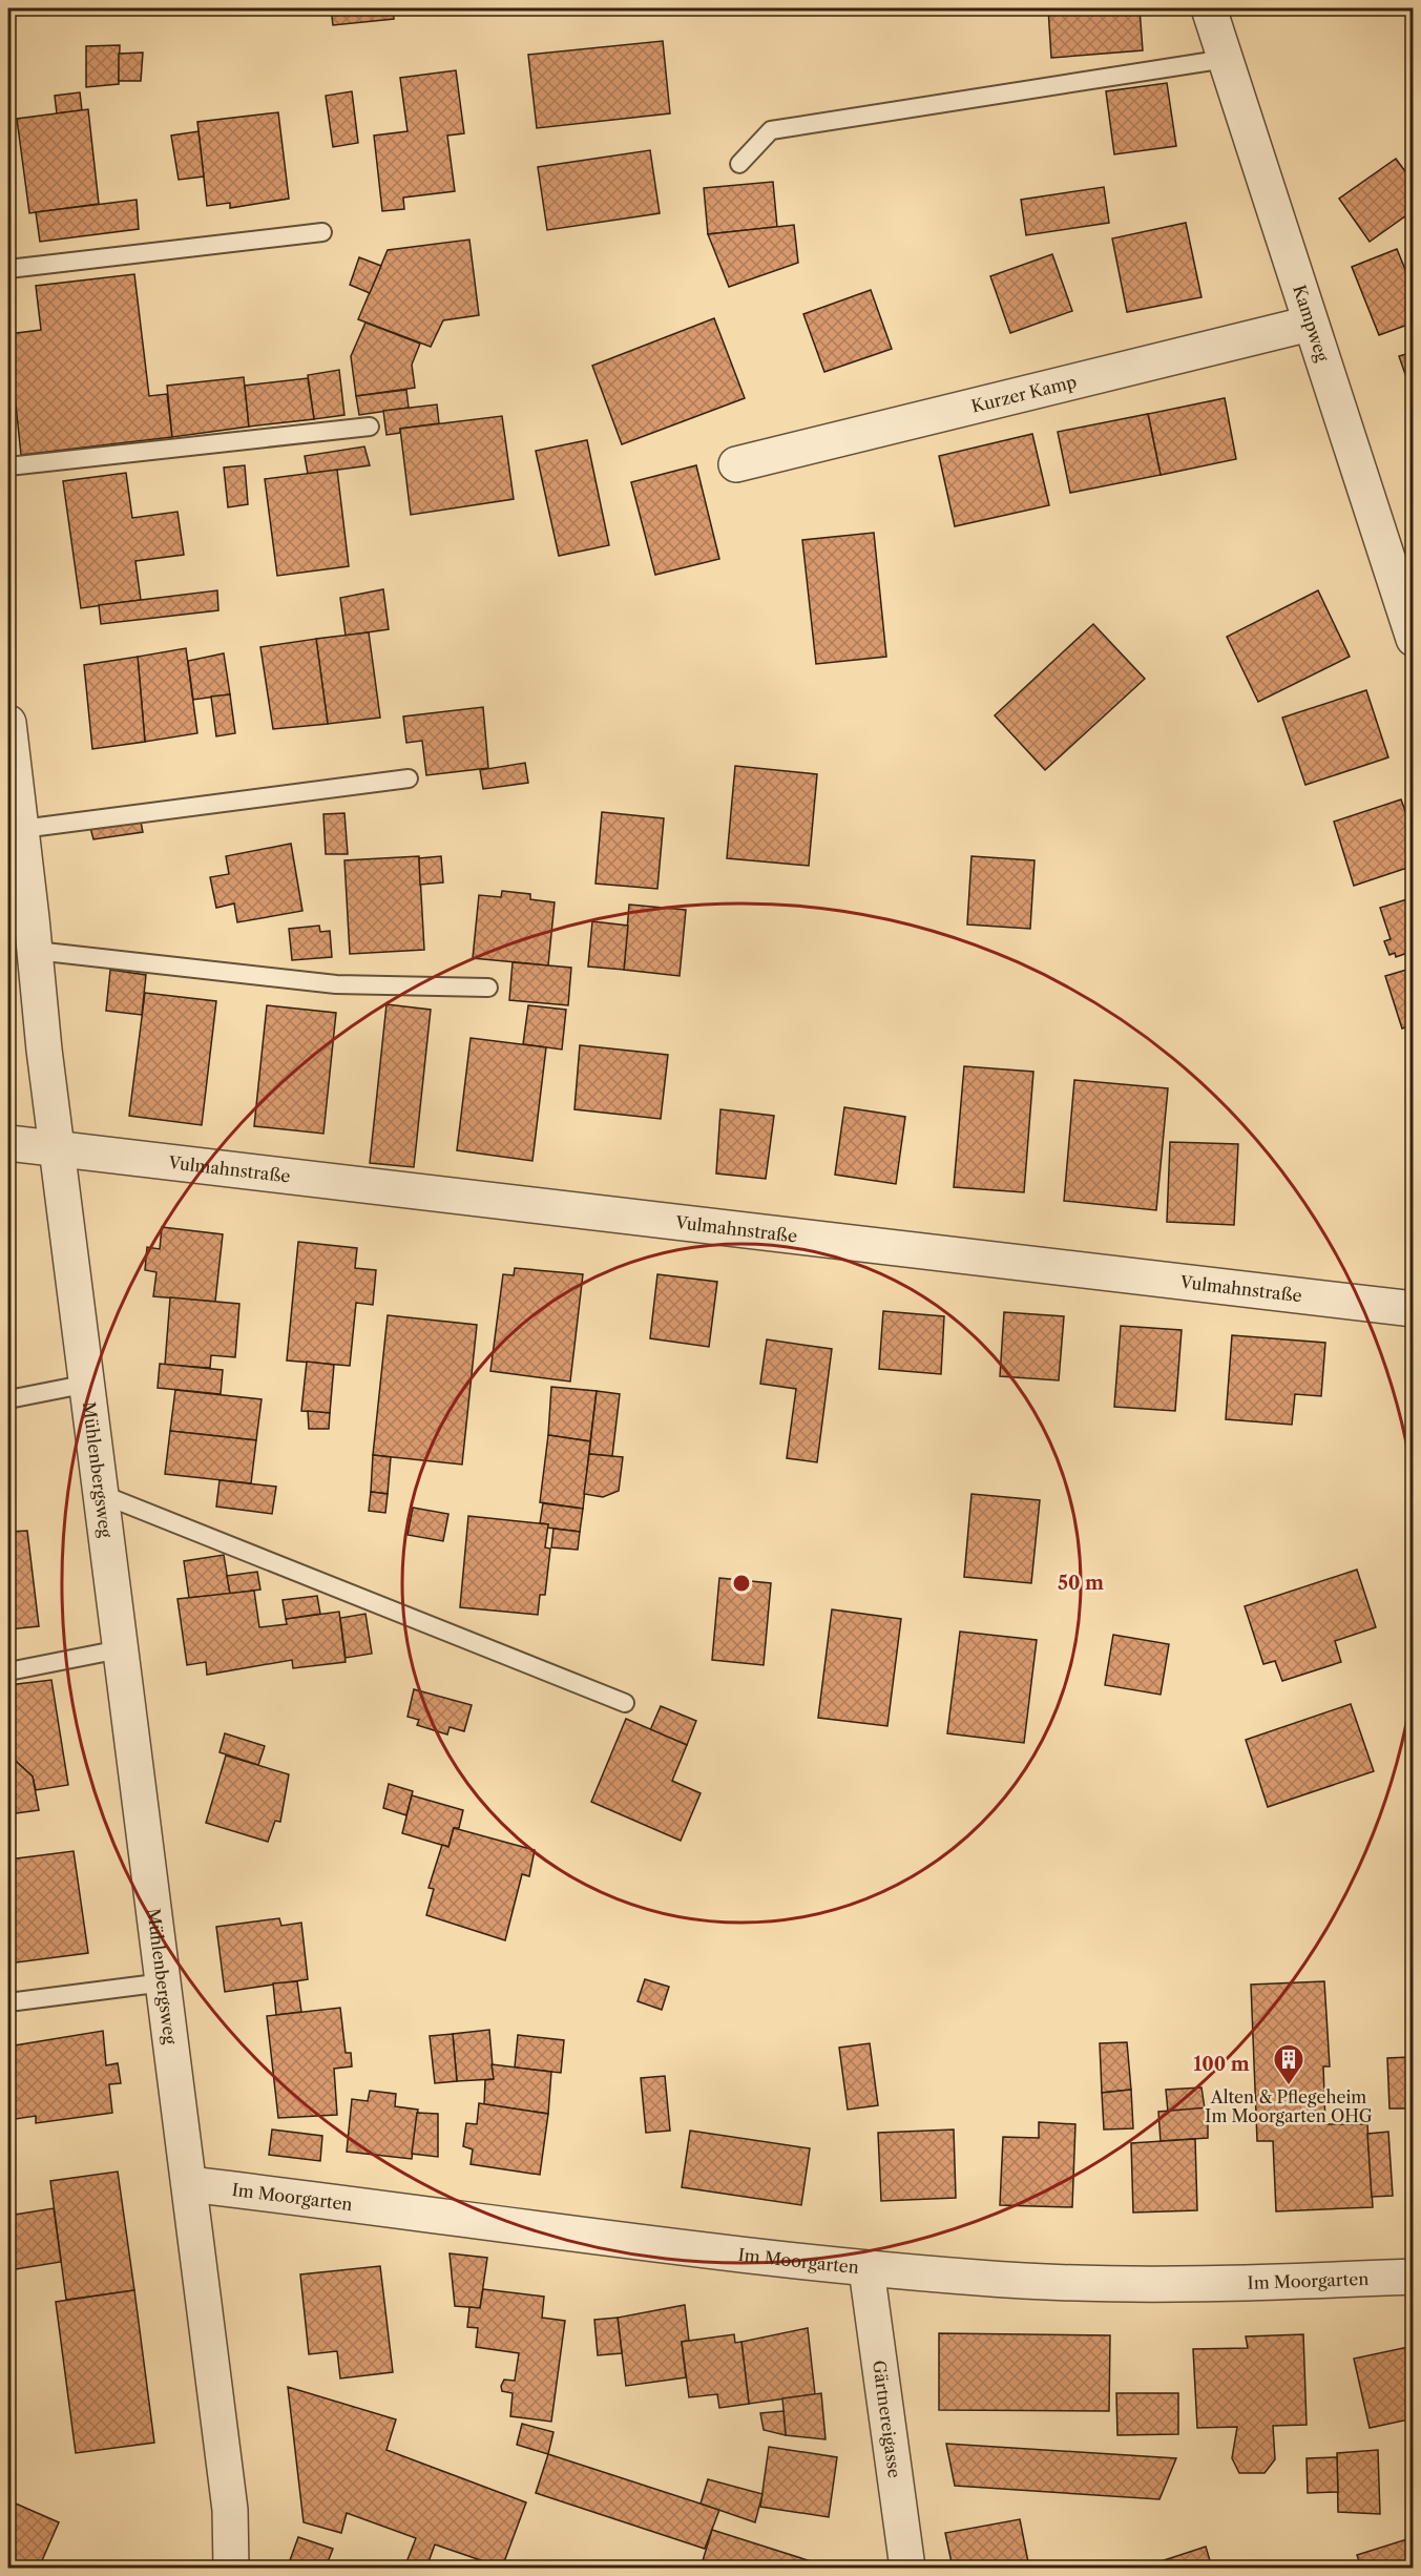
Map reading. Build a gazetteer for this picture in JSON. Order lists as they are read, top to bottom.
{
  "streets": {
    "street": [
      "Kampweg",
      "Kurzer Kamp",
      "Vulmahnstraße",
      "Mühlenbergsweg",
      "Im Moorgarten",
      "Gärtnereigasse"
    ]
  },
  "crossings": [
    ["Kampweg", "Kurzer Kamp"],
    ["Vulmahnstraße", "Mühlenbergsweg"],
    ["Mühlenbergsweg", "Im Moorgarten"],
    ["Im Moorgarten", "Gärtnereigasse"]
  ],
  "places": {
    "building": ["Alten & Pflegeheim Im Moorgarten OHG"]
  },
  "rings": ["50 m", "100 m"]
}
